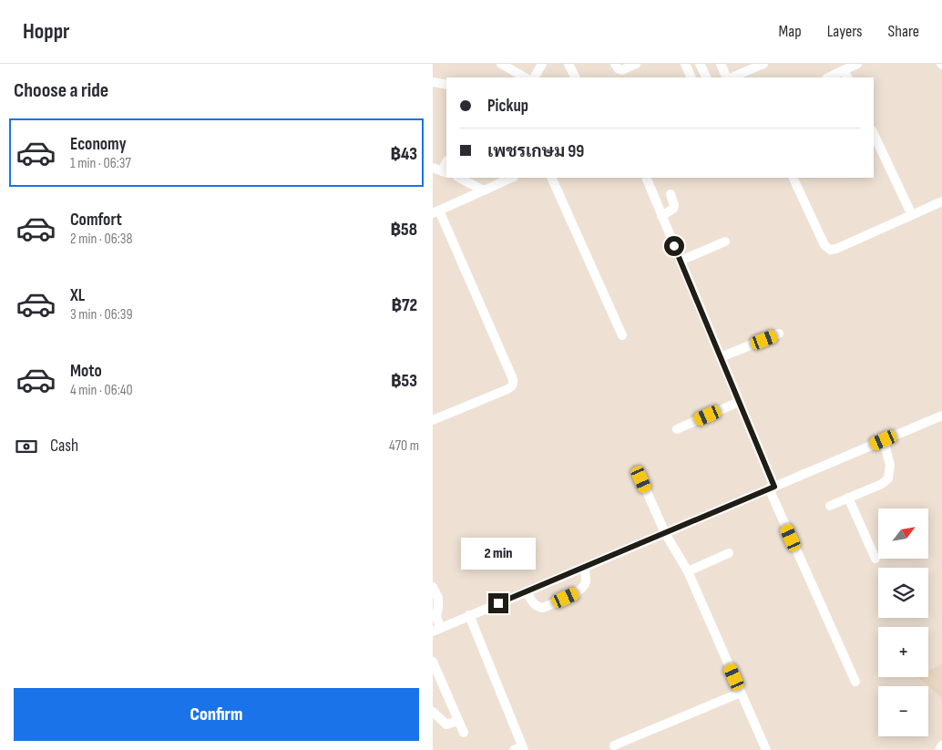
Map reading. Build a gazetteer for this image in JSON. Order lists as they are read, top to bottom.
{
  "north": "top right",
  "page": {
    "header": "Hoppr",
    "nav": ["Map", "Layers", "Share"],
    "heading": "Choose a ride",
    "banner": ["Pickup", "เพชรเกษม 99"],
    "list": [
      {
        "name": "Economy",
        "note": "1 min · 06:37",
        "value": "฿43"
      },
      {
        "name": "Comfort",
        "note": "2 min · 06:38",
        "value": "฿58"
      },
      {
        "name": "XL",
        "note": "3 min · 06:39",
        "value": "฿72"
      },
      {
        "name": "Moto",
        "note": "4 min · 06:40",
        "value": "฿53"
      }
    ],
    "pay": ["Cash", "470 m"],
    "map_buttons": ["+", "−"],
    "bubble": "2 min",
    "buttons": "Confirm"
  }
}
